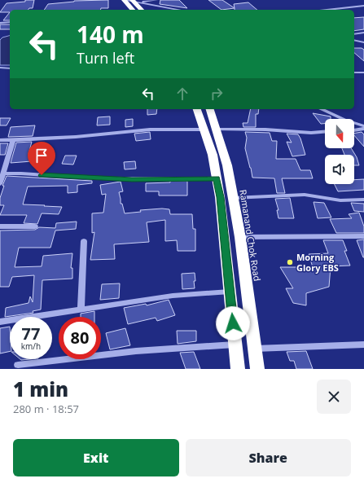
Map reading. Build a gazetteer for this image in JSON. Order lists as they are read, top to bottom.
{
  "streets": {
    "highway": ["Ramanand Chok Road"]
  },
  "places": ["Morning Glory EBS"],
  "north": "bottom",
  "page": {
    "turn": ["140 m", "Turn left"],
    "speed": "77 km/h",
    "limit": "80",
    "heading": ["1 min", "280 m · 18:57"],
    "buttons": ["Exit", "Share"]
  }
}
